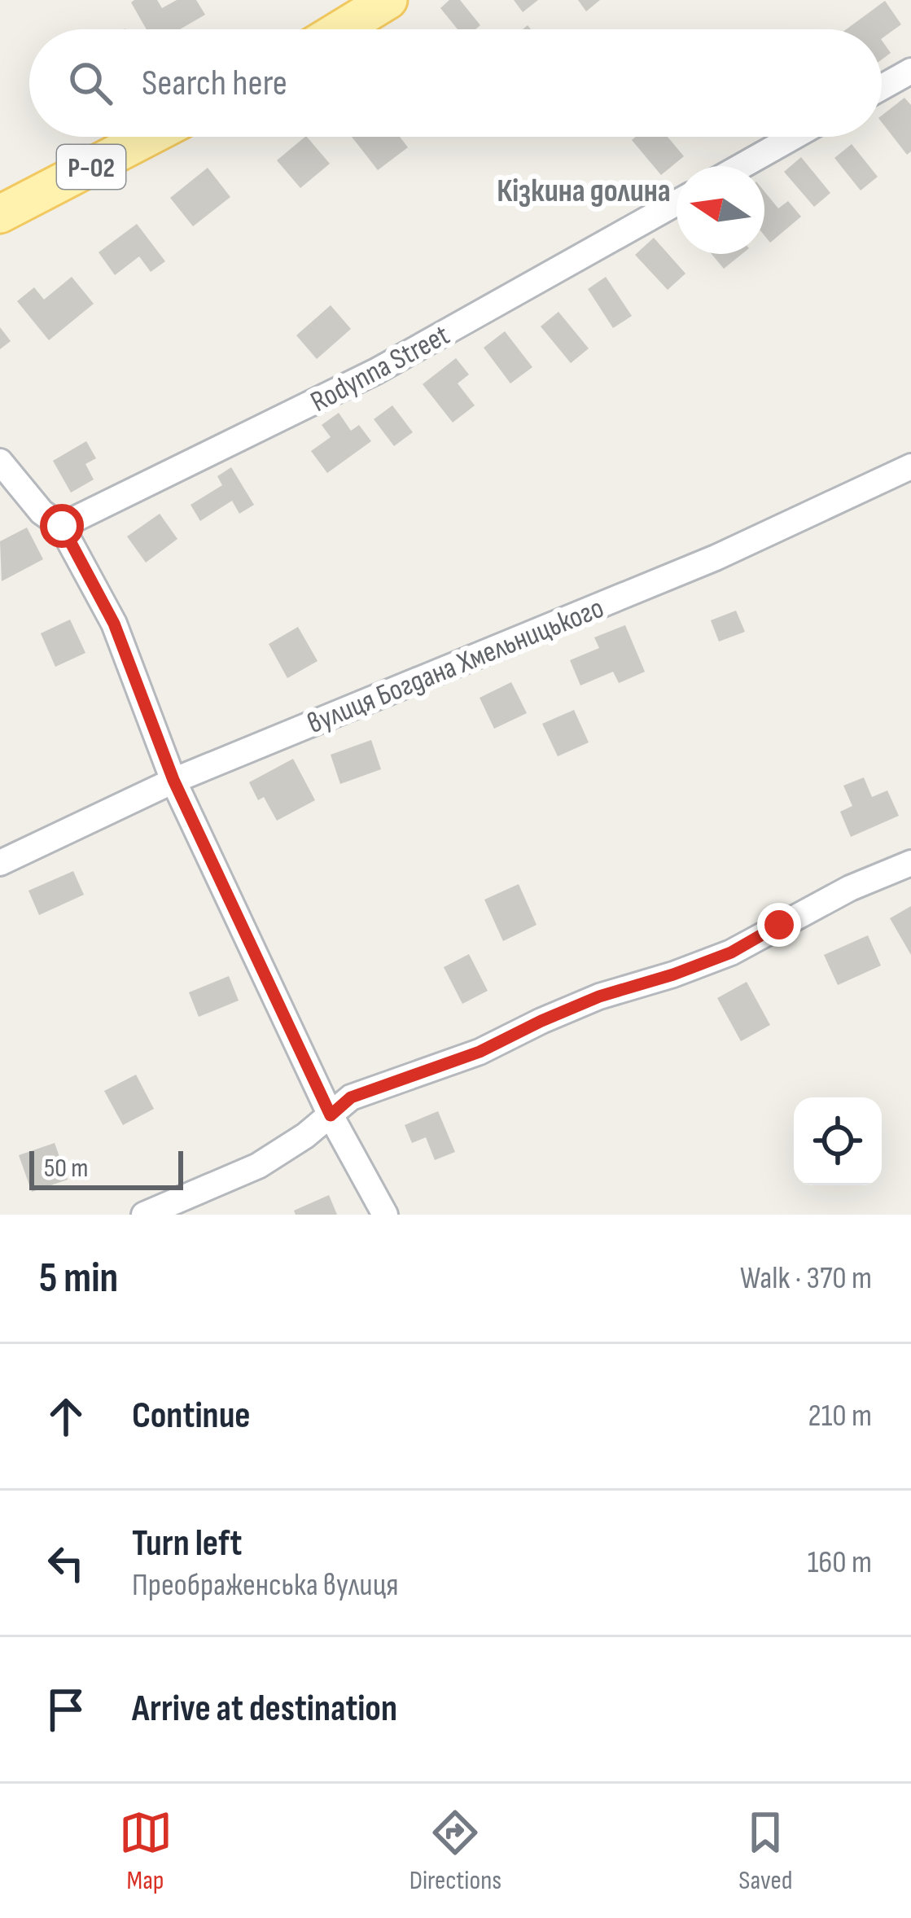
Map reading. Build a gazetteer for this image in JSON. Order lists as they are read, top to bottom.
{
  "streets": {
    "main road": ["Р-02"],
    "street": ["Rodynna Street", "вулиця Богдана Хмельницького"]
  },
  "districts": ["Кізкина долина"],
  "scale_bar": "50 m",
  "north": "left",
  "page": {
    "search": "Search here",
    "scale": "50 m",
    "heading": ["5 min", "Walk · 370 m"],
    "list": [
      ["Continue", "210 m"],
      ["Turn left", "Преображенська вулиця", "160 m"],
      "Arrive at destination"
    ],
    "nav": ["Map", "Directions", "Saved"]
  }
}
